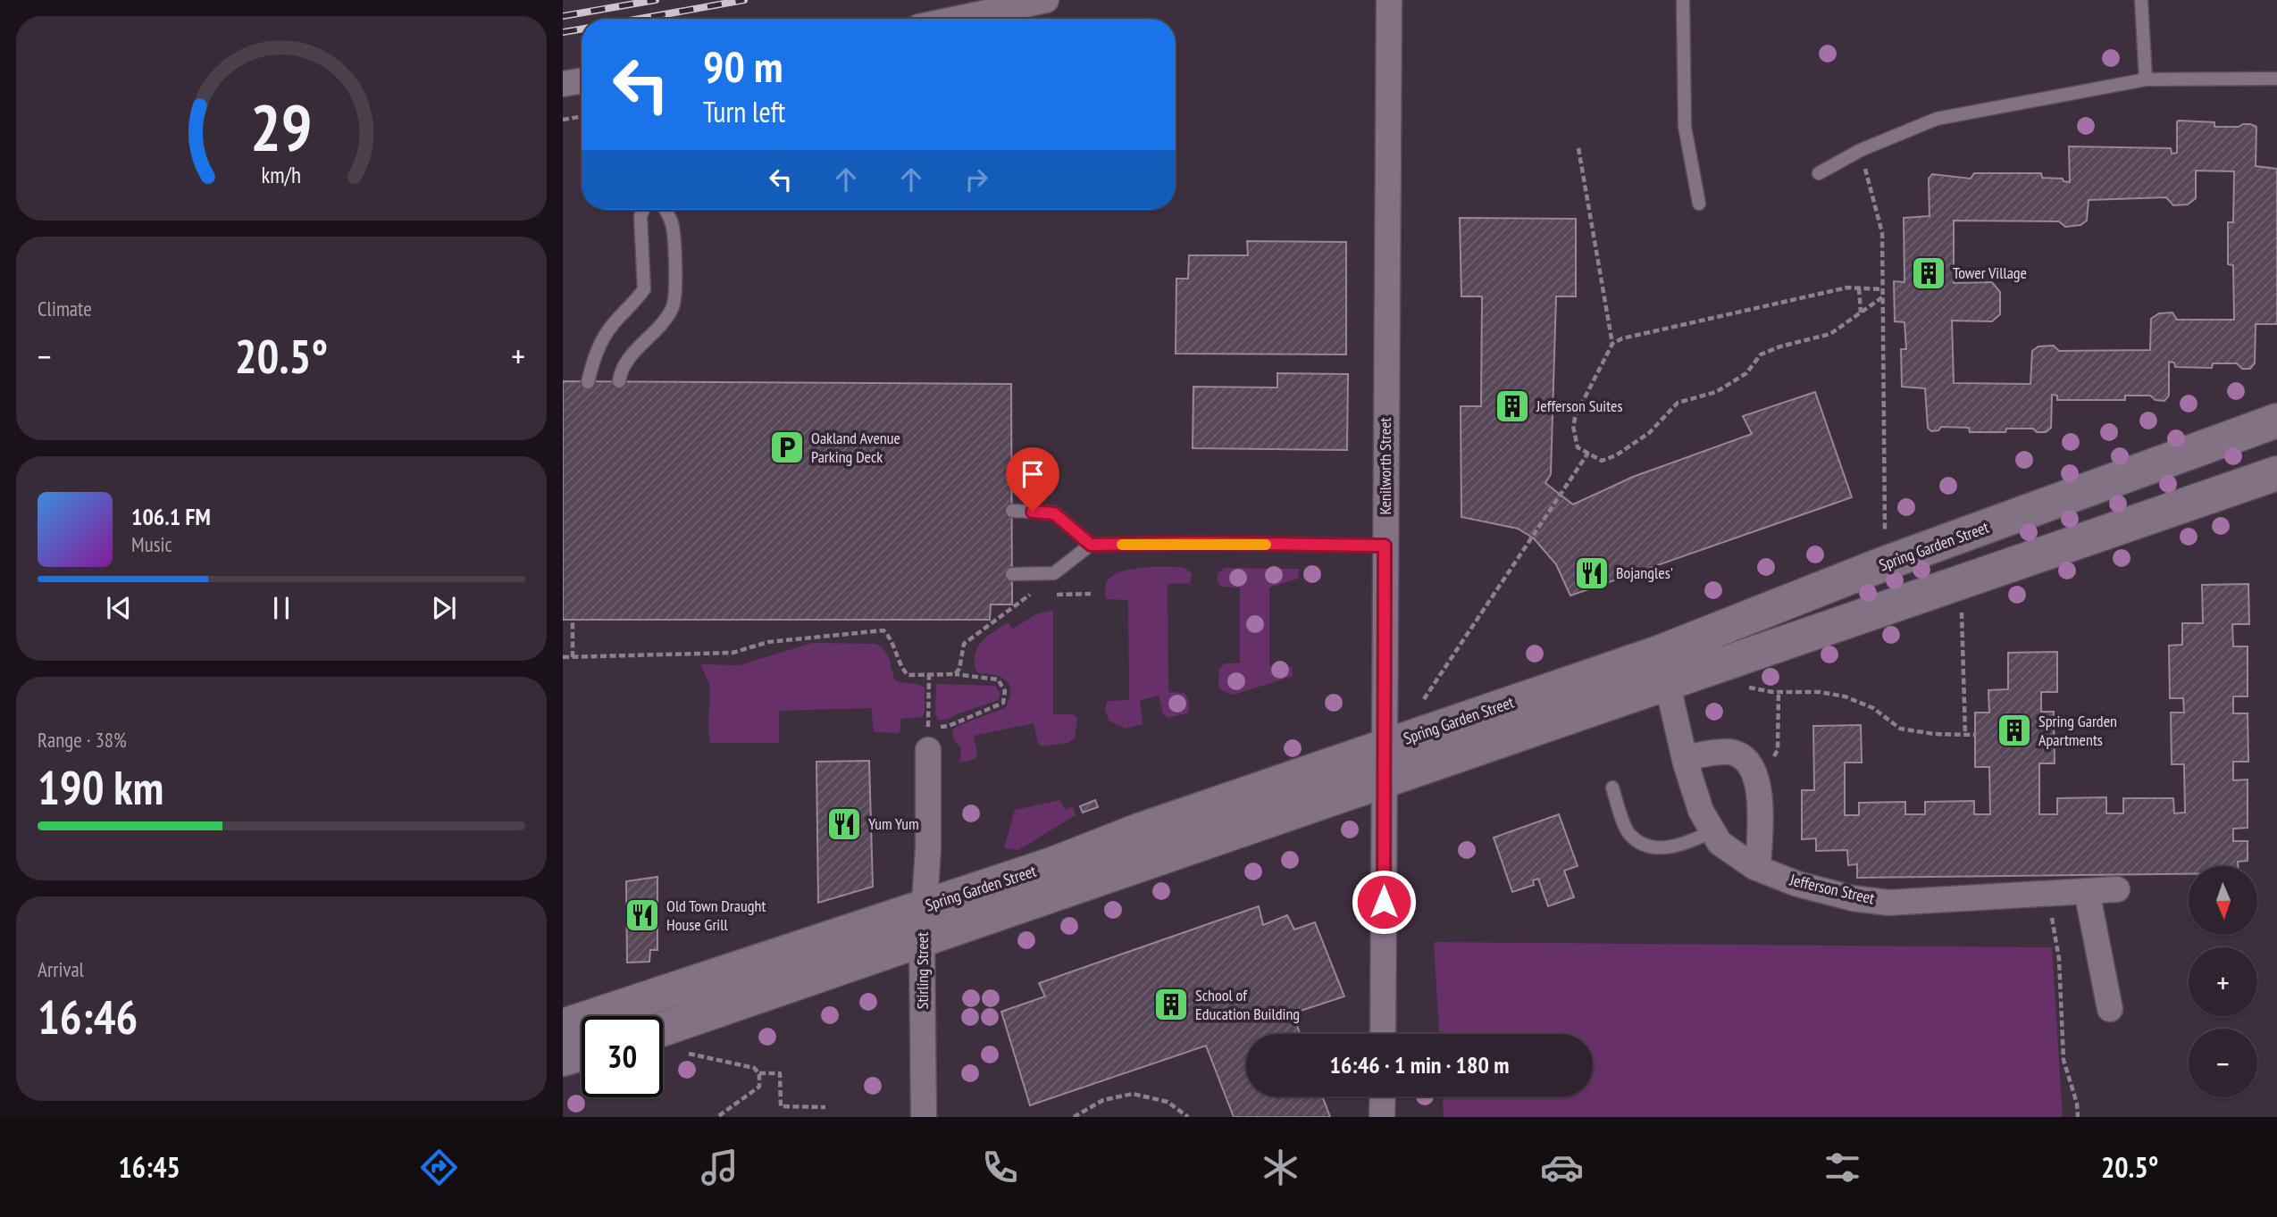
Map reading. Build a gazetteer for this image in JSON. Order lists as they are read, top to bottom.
{
  "streets": {
    "main road": ["Spring Garden Street"],
    "street": ["Kenilworth Street", "Jefferson Street", "Stirling Street"]
  },
  "crossings": [
    ["Kenilworth Street", "Spring Garden Street"],
    ["Spring Garden Street", "Jefferson Street"],
    ["Spring Garden Street", "Stirling Street"]
  ],
  "places": {
    "building": [
      "Tower Village",
      "Jefferson Suites",
      "Spring Garden Apartments",
      "School of Education Building"
    ],
    "parking": ["Oakland Avenue Parking Deck"],
    "restaurant": ["Bojangles'", "Yum Yum", "Old Town Draught House Grill"]
  },
  "north": "bottom",
  "page": {
    "turn": ["90 m", "Turn left"],
    "tile": [
      "Climate",
      ["Range · 38%", "190 km"],
      ["Arrival", "16:46"]
    ],
    "heat": ["−", "20.5°", "+"],
    "song": ["106.1 FM", "Music"],
    "map_buttons": ["+", "−"],
    "limit": "30",
    "trip": "16:46 · 1 min · 180 m",
    "tabs": ["16:45", "20.5°"],
    "gauge": ["29", "km/h"]
  }
}
